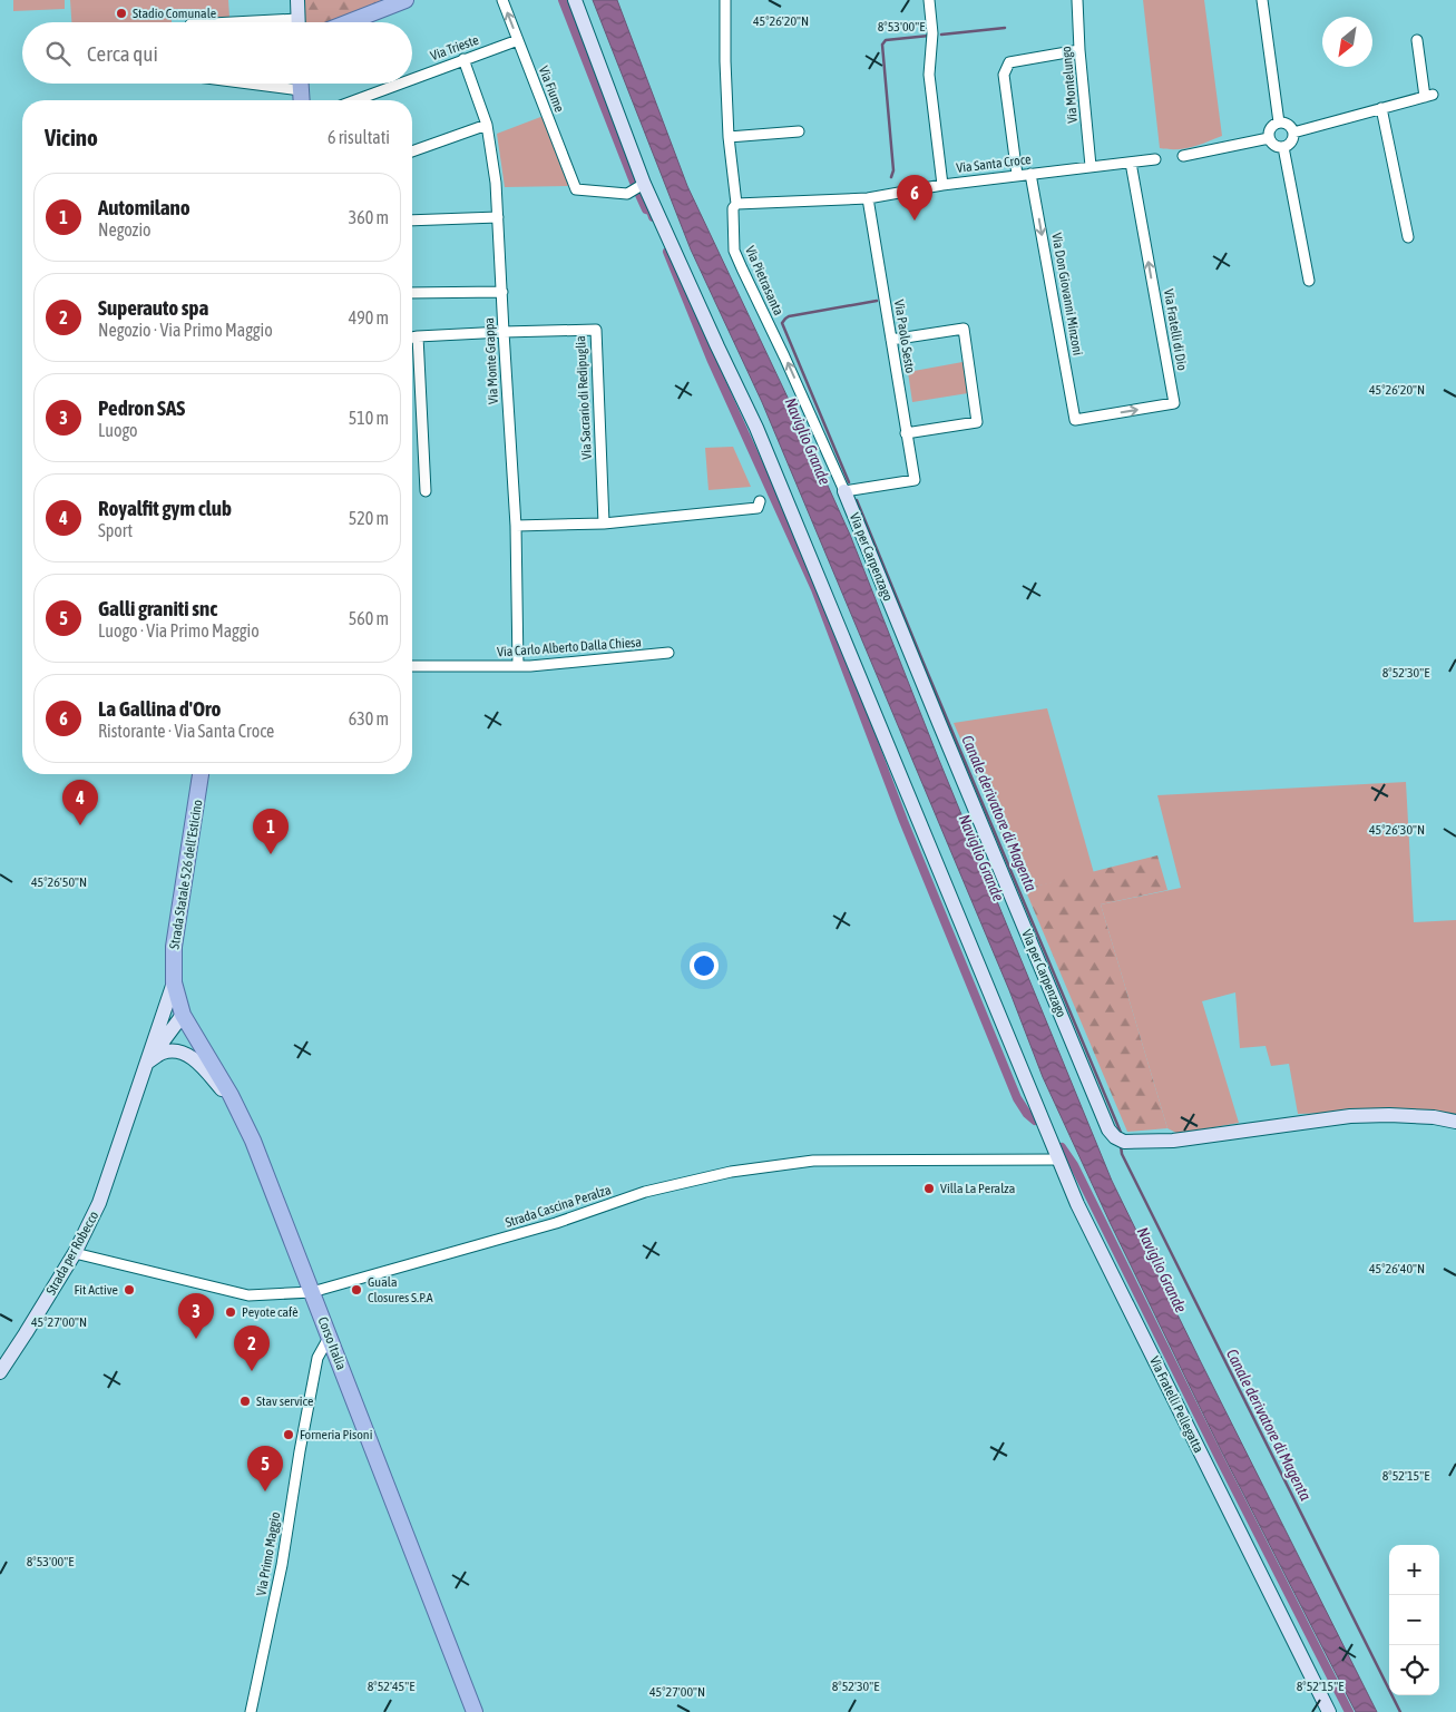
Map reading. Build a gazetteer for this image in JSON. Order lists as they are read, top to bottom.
{
  "streets": {
    "main road": ["Strada Statale 526 dell'Esticino", "Corso Italia"],
    "street": [
      "Via Trieste",
      "Via Montelungo",
      "Via Fiume",
      "Via Santa Croce",
      "Via Pietrasanta",
      "Via Don Giovanni Minzoni",
      "Via Fratelli di Dio",
      "Via Paolo Sesto",
      "Via Monte Grappa",
      "Via Sacrario di Redipuglia",
      "Via per Carpenzago",
      "Via Carlo Alberto Dalla Chiesa",
      "Strada Cascina Peralza",
      "Strada per Robecco",
      "Via Fratelli Pellegatta",
      "Via Primo Maggio"
    ]
  },
  "crossings": [
    ["Via Trieste", "Via Fiume"],
    ["Via Trieste", "Via Monte Grappa"],
    ["Via Montelungo", "Via Santa Croce"],
    ["Via Fiume", "Via Fratelli Pellegatta"],
    ["Via Santa Croce", "Via Pietrasanta"],
    ["Via Santa Croce", "Via Don Giovanni Minzoni"],
    ["Via Santa Croce", "Via Fratelli di Dio"],
    ["Via Santa Croce", "Via Paolo Sesto"],
    ["Via Pietrasanta", "Via Paolo Sesto"],
    ["Via Pietrasanta", "Via per Carpenzago"],
    ["Via Don Giovanni Minzoni", "Via Fratelli di Dio"],
    ["Via Paolo Sesto", "Via per Carpenzago"],
    ["Via Monte Grappa", "Via Sacrario di Redipuglia"],
    ["Via Monte Grappa", "Via Carlo Alberto Dalla Chiesa"],
    ["Strada Statale 526 dell'Esticino", "Strada per Robecco"],
    ["Strada Statale 526 dell'Esticino", "Corso Italia"],
    ["Strada Cascina Peralza", "Strada per Robecco"],
    ["Strada Cascina Peralza", "Corso Italia"],
    ["Strada Cascina Peralza", "Via Fratelli Pellegatta"],
    ["Strada per Robecco", "Corso Italia"],
    ["Corso Italia", "Via Primo Maggio"]
  ],
  "one_way": ["Via Pietrasanta", "Via Don Giovanni Minzoni"],
  "water": ["Naviglio Grande", "Canale derivatore di Magenta"],
  "places": [
    "Stadio Comunale",
    "Villa La Peralza",
    "Fit Active",
    "Guala Closures S.P.A",
    "Peyote cafè",
    "Stav service",
    "Forneria Pisoni"
  ],
  "north": "bottom left",
  "page": {
    "search": "Cerca qui",
    "heading": ["Vicino", "6 risultati"],
    "list": [
      {
        "mark": "1",
        "name": "Automilano",
        "note": "Negozio",
        "value": "360 m"
      },
      {
        "mark": "2",
        "name": "Superauto spa",
        "note": "Negozio · Via Primo Maggio",
        "value": "490 m"
      },
      {
        "mark": "3",
        "name": "Pedron SAS",
        "note": "Luogo",
        "value": "510 m"
      },
      {
        "mark": "4",
        "name": "Royalfit gym club",
        "note": "Sport",
        "value": "520 m"
      },
      {
        "mark": "5",
        "name": "Galli graniti snc",
        "note": "Luogo · Via Primo Maggio",
        "value": "560 m"
      },
      {
        "mark": "6",
        "name": "La Gallina d'Oro",
        "note": "Ristorante · Via Santa Croce",
        "value": "630 m"
      }
    ],
    "pins": [
      "6",
      "4",
      "1",
      "3",
      "2",
      "5"
    ],
    "map_buttons": ["+", "−"]
  },
  "coordinates": [
    "45°26'20\"N",
    "8°53'00\"E",
    "8°52'30\"E",
    "45°26'30\"N",
    "45°26'50\"N",
    "45°26'40\"N",
    "45°27'00\"N",
    "8°52'15\"E",
    "8°52'45\"E"
  ]
}
